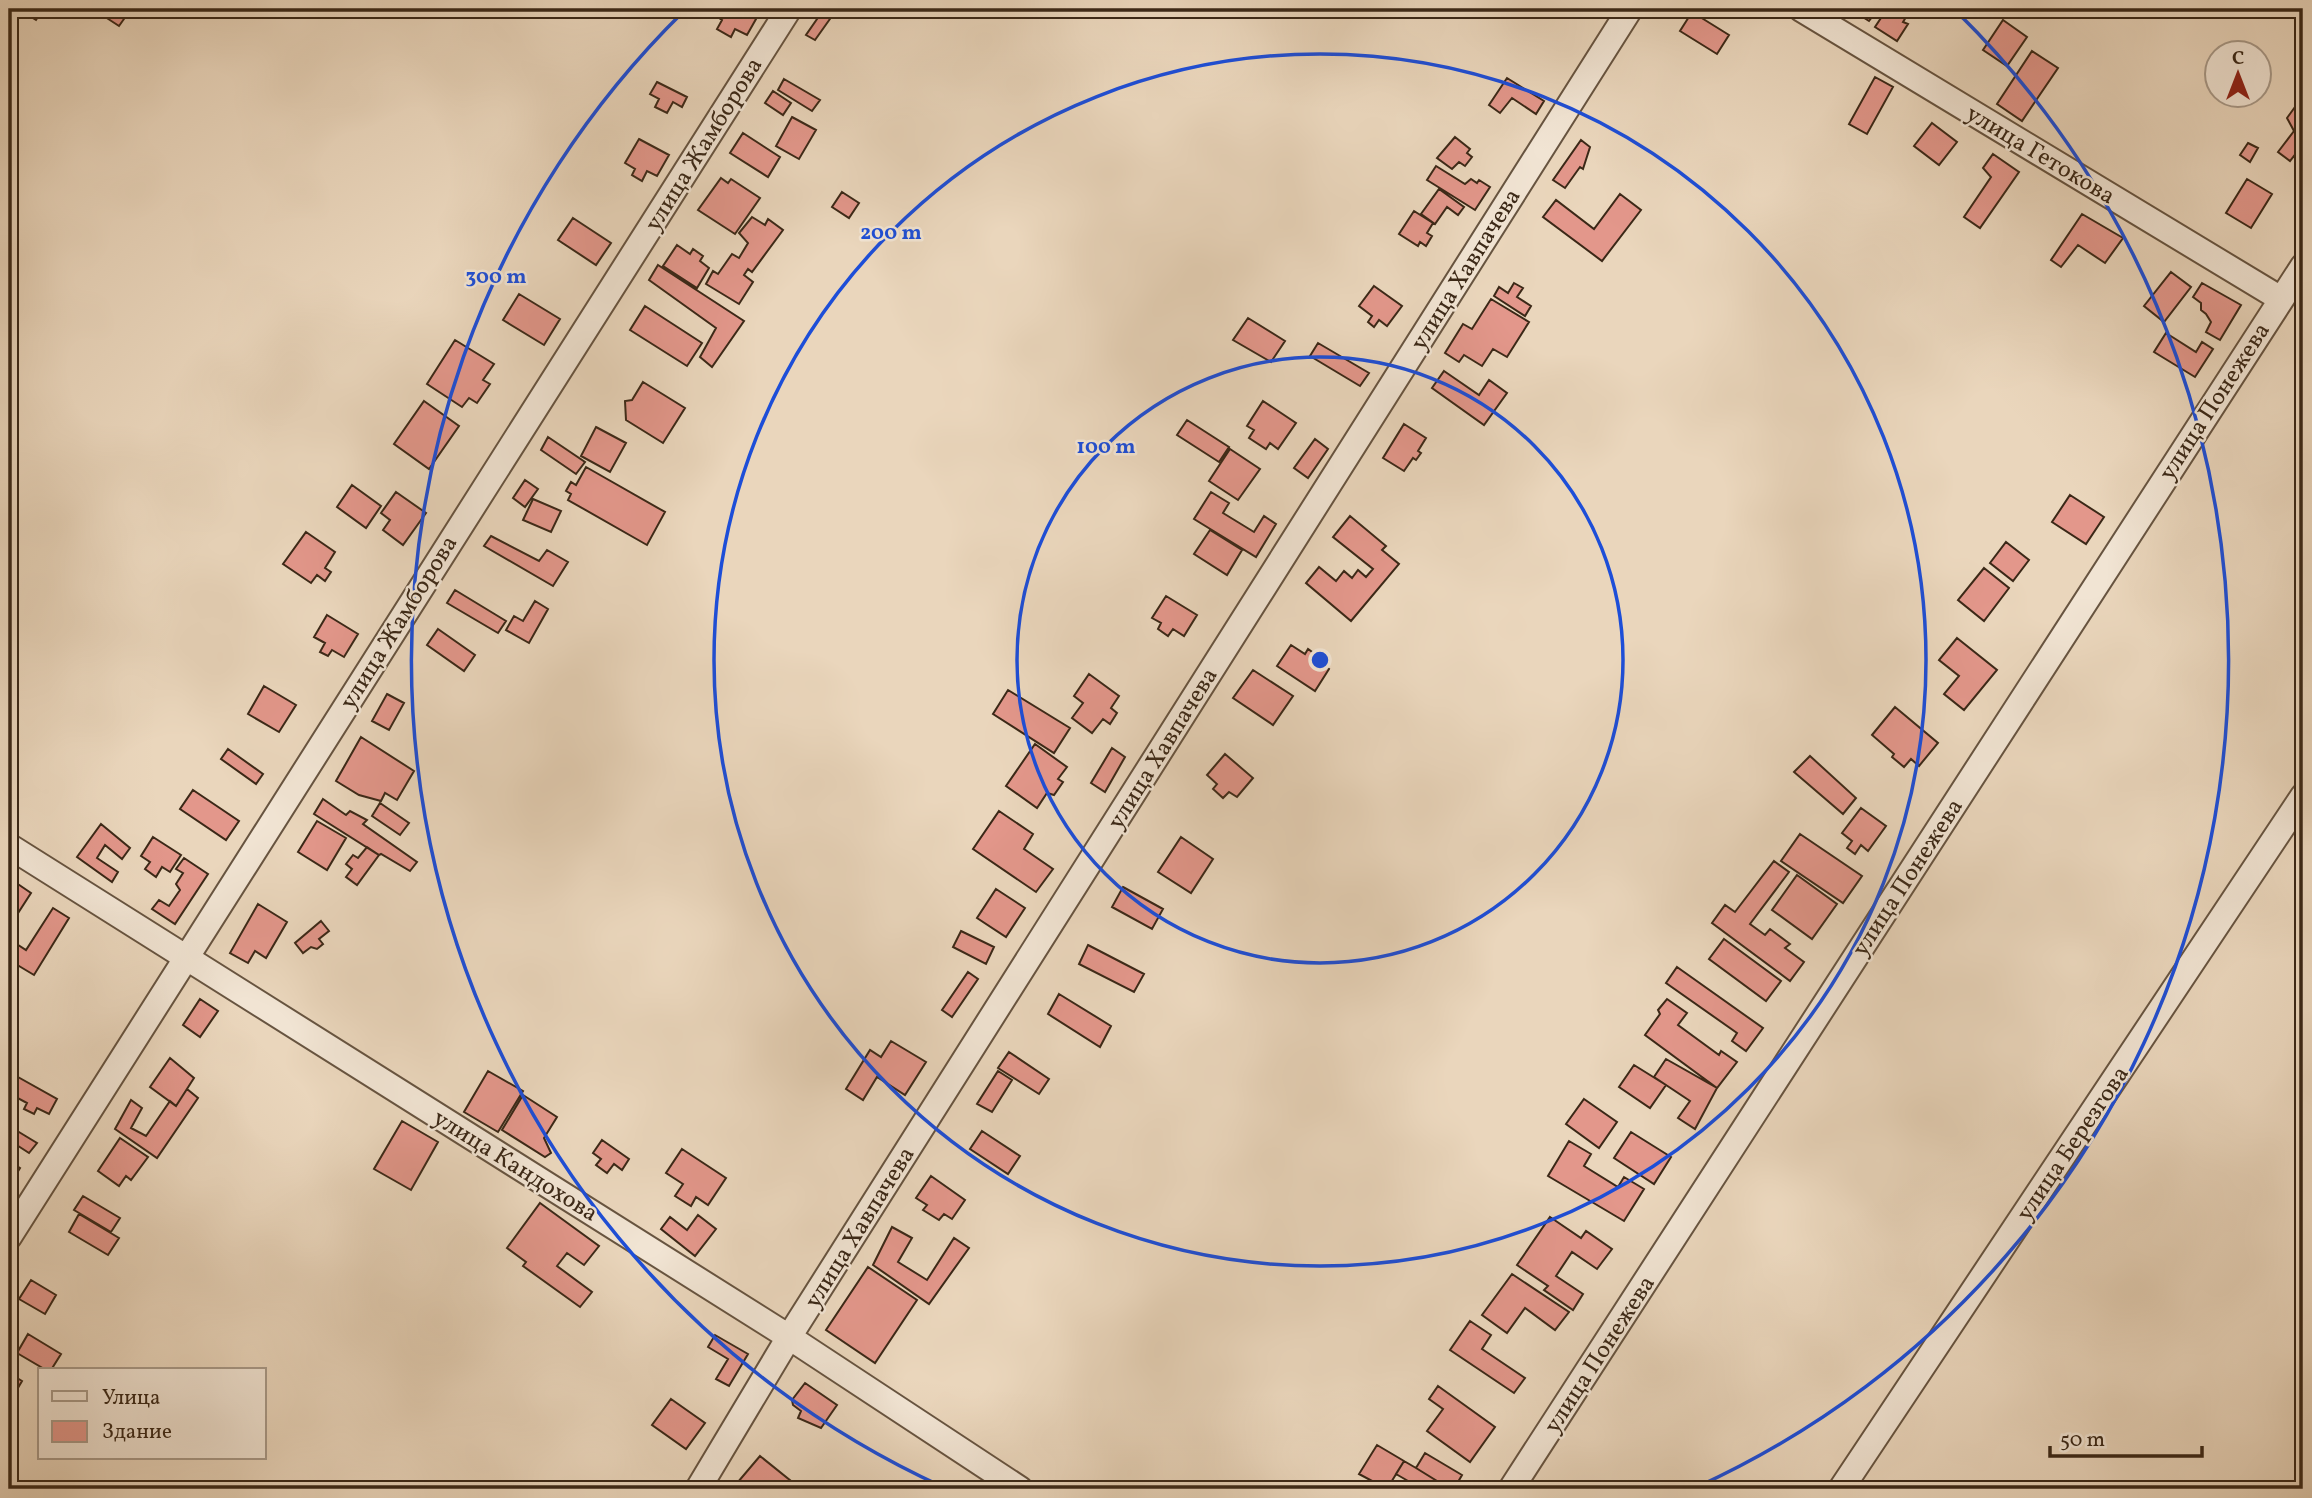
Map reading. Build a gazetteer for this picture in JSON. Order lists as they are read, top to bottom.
{
  "streets": {
    "street": [
      "улица Жамборова",
      "улица Гетокова",
      "улица Хавпачева",
      "улица Понежева",
      "улица Березгова",
      "улица Кандохова"
    ]
  },
  "crossings": [
    ["улица Жамборова", "улица Кандохова"],
    ["улица Гетокова", "улица Понежева"],
    ["улица Хавпачева", "улица Кандохова"]
  ],
  "legend": ["Улица", "Здание"],
  "scale_bar": "50 m",
  "north": "top",
  "rings": ["200 m", "300 m", "100 m"]
}
